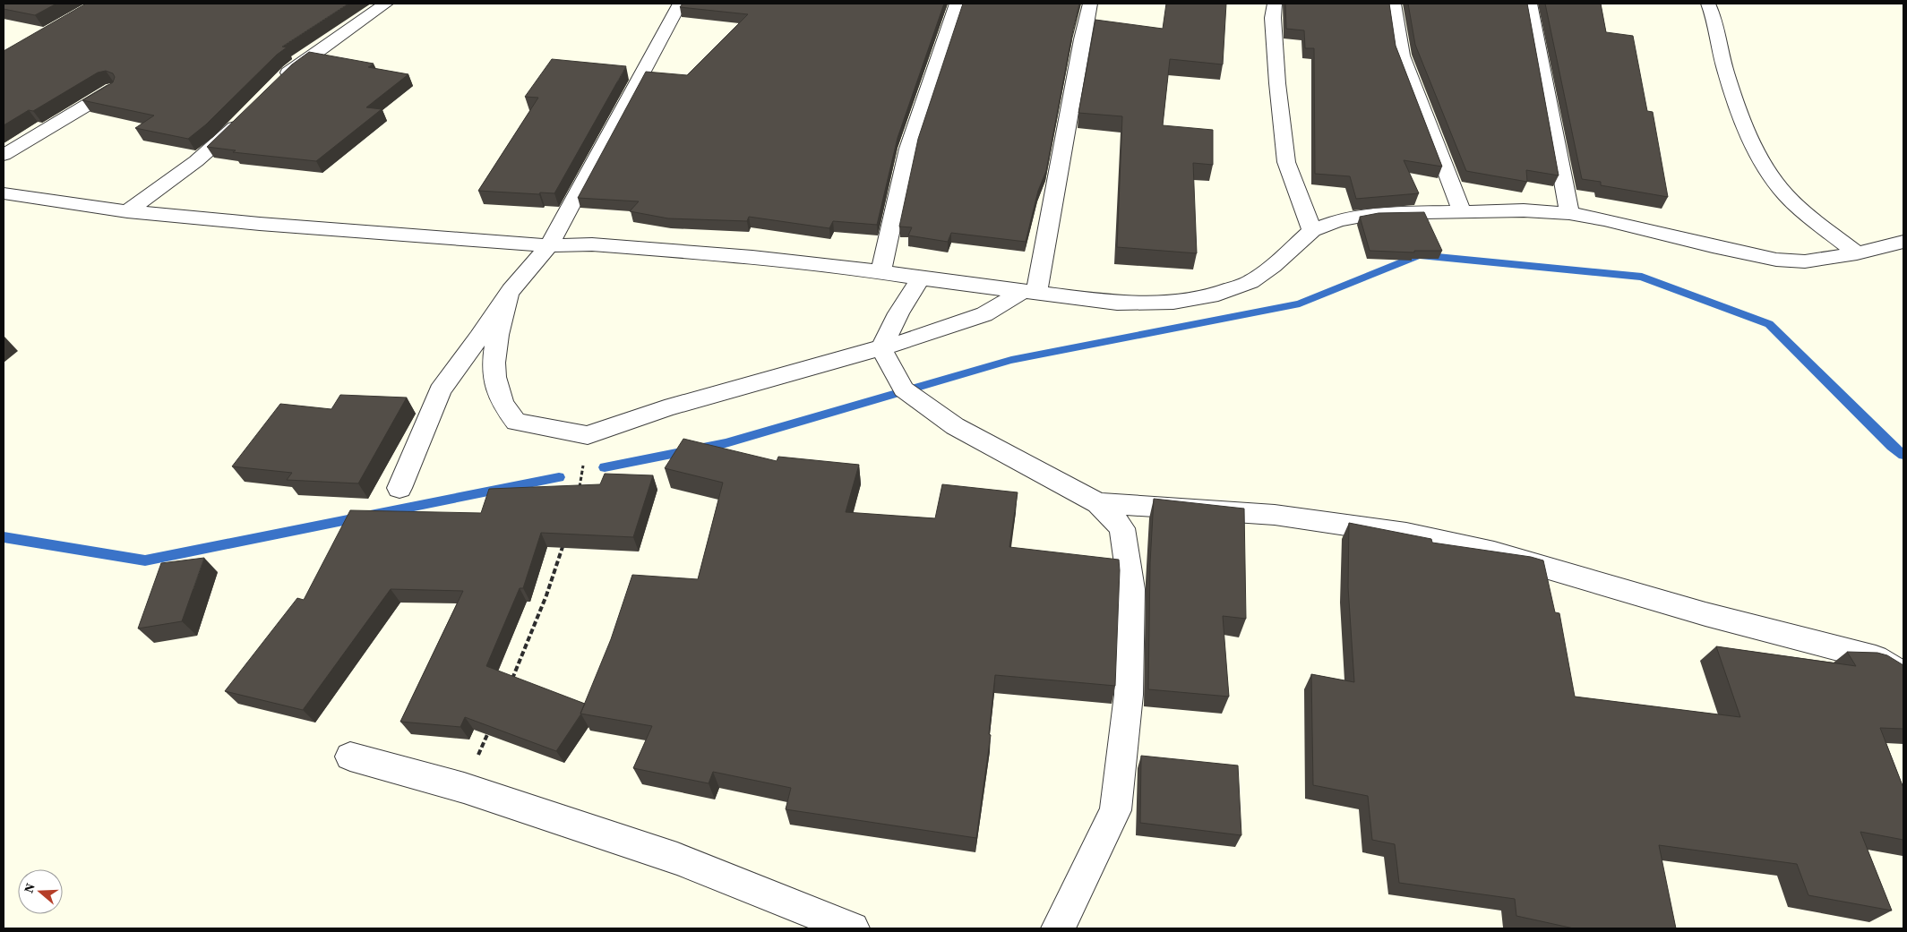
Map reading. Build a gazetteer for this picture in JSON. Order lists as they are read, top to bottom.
{
  "north": "left"
}
